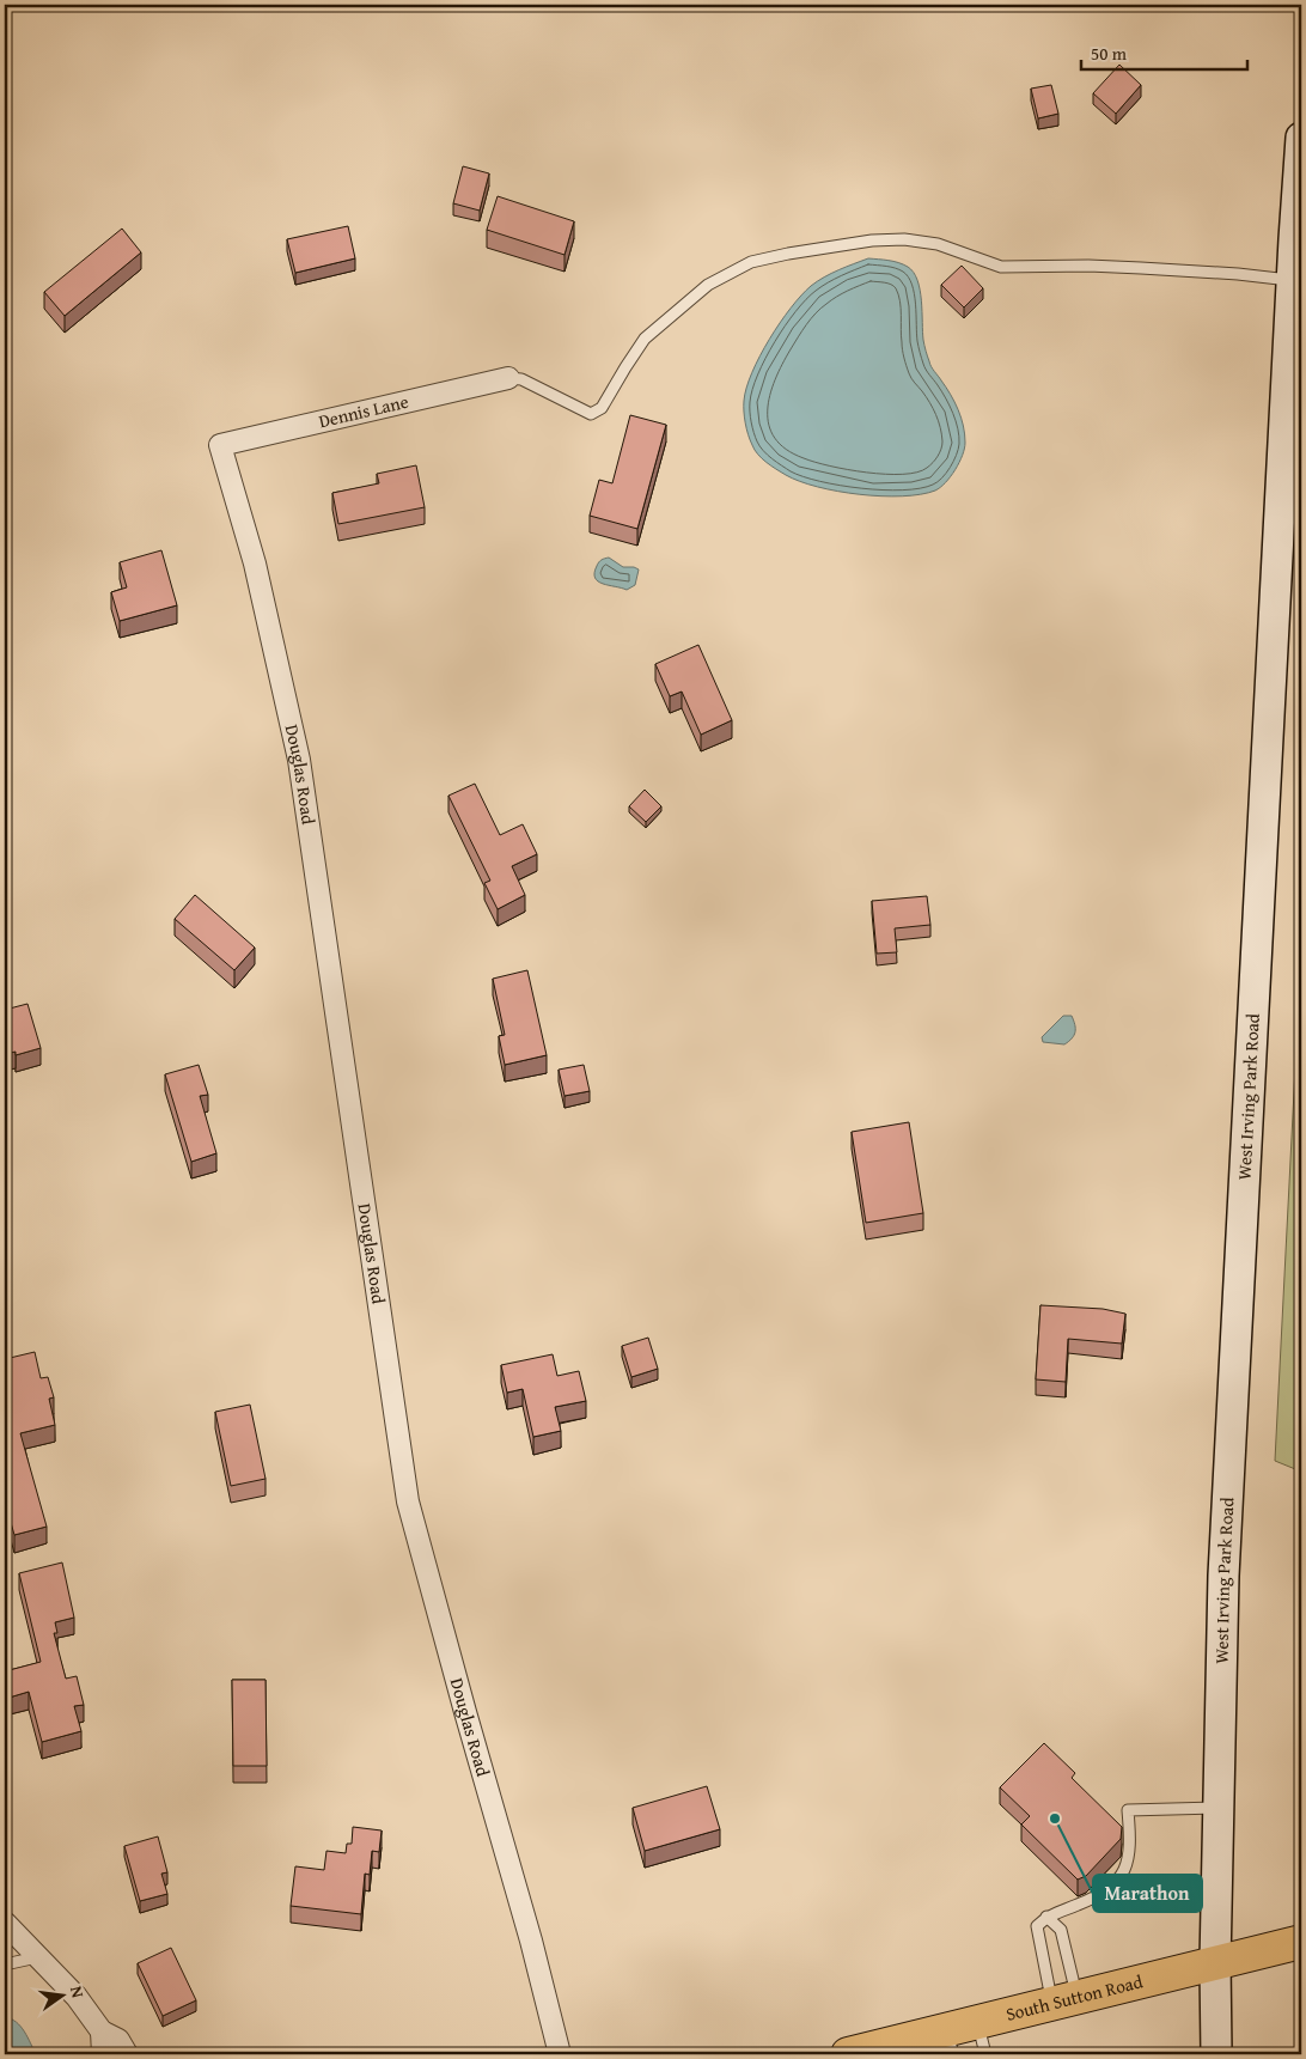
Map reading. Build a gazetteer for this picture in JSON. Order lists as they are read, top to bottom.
{
  "streets": {
    "main road": ["West Irving Park Road", "South Sutton Road"],
    "street": ["Dennis Lane", "Douglas Road"]
  },
  "crossings": [
    ["Dennis Lane", "Douglas Road"],
    ["West Irving Park Road", "South Sutton Road"]
  ],
  "places": ["Marathon"],
  "scale_bar": "50 m",
  "north": "right"
}
